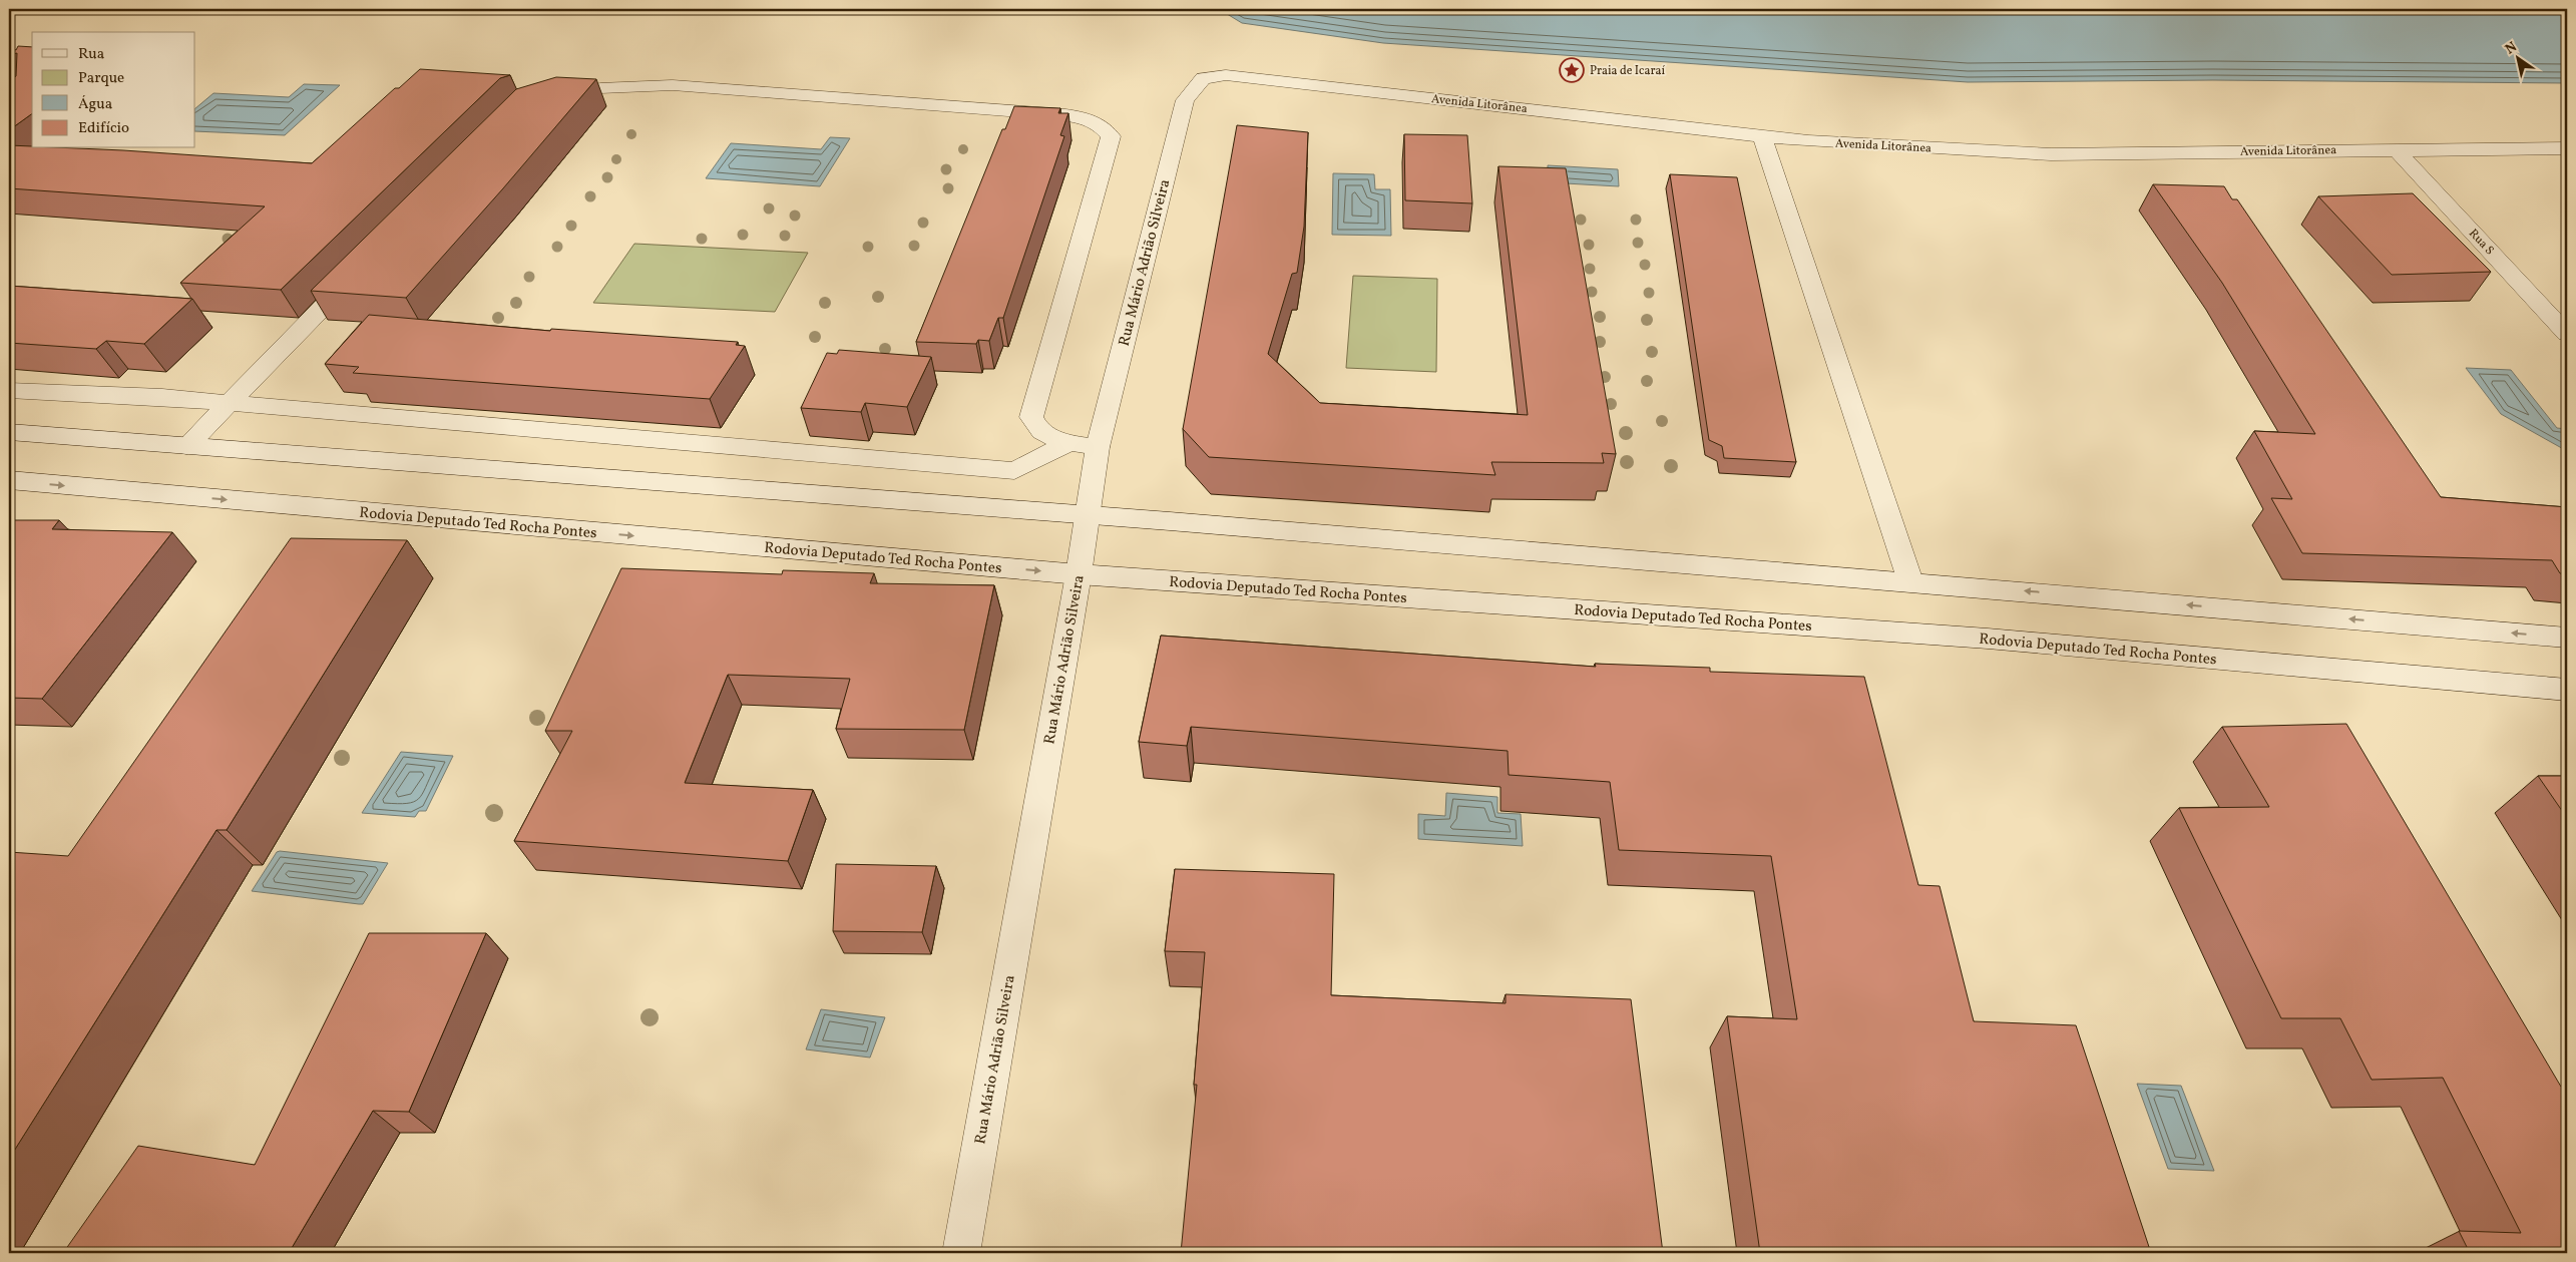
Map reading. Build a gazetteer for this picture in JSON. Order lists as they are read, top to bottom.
{
  "streets": {
    "main road": [
      "Avenida Litorânea",
      "Rua S",
      "Rua Mário Adrião Silveira",
      "Rodovia Deputado Ted Rocha Pontes"
    ]
  },
  "crossings": [
    ["Avenida Litorânea", "Rua S"],
    ["Avenida Litorânea", "Rua Mário Adrião Silveira"],
    ["Rua Mário Adrião Silveira", "Rodovia Deputado Ted Rocha Pontes"]
  ],
  "places": {
    "place": ["Praia de Icaraí"]
  },
  "legend": [
    "Rua",
    "Parque",
    "Água",
    "Edifício"
  ],
  "north": "top left"
}
